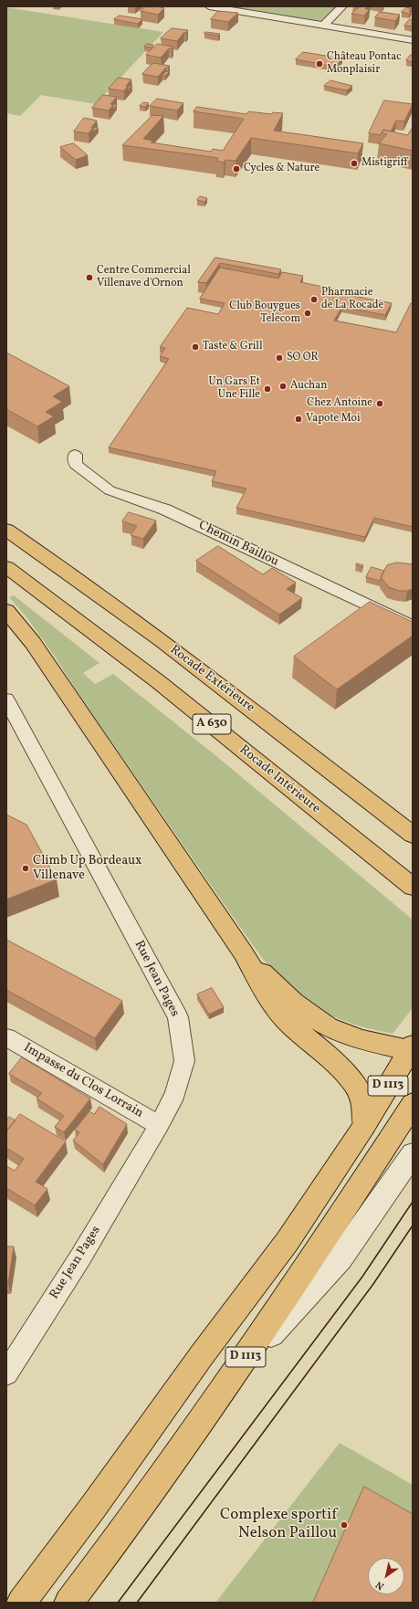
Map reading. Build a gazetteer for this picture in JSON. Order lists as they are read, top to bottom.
{
  "streets": {
    "main road": [
      "Rocade Extérieure",
      "A 630",
      "Rocade Intérieure",
      "D 1113"
    ],
    "street": ["Chemin Baillou", "Rue Jean Pages", "Impasse du Clos Lorrain"]
  },
  "crossings": [
    ["Rue Jean Pages", "Impasse du Clos Lorrain"]
  ],
  "places": [
    "Château Pontac Monplaisir",
    "Mistigriff",
    "Cycles & Nature",
    "Centre Commercial Villenave d'Ornon",
    "Pharmacie de La Rocade",
    "Club Bouygues Telecom",
    "Taste & Grill",
    "SO OR",
    "Auchan",
    "Un Gars Et Une Fille",
    "Chez Antoine",
    "Vapote Moi",
    "Climb Up Bordeaux Villenave",
    "Complexe sportif Nelson Paillou"
  ],
  "north": "bottom left"
}
